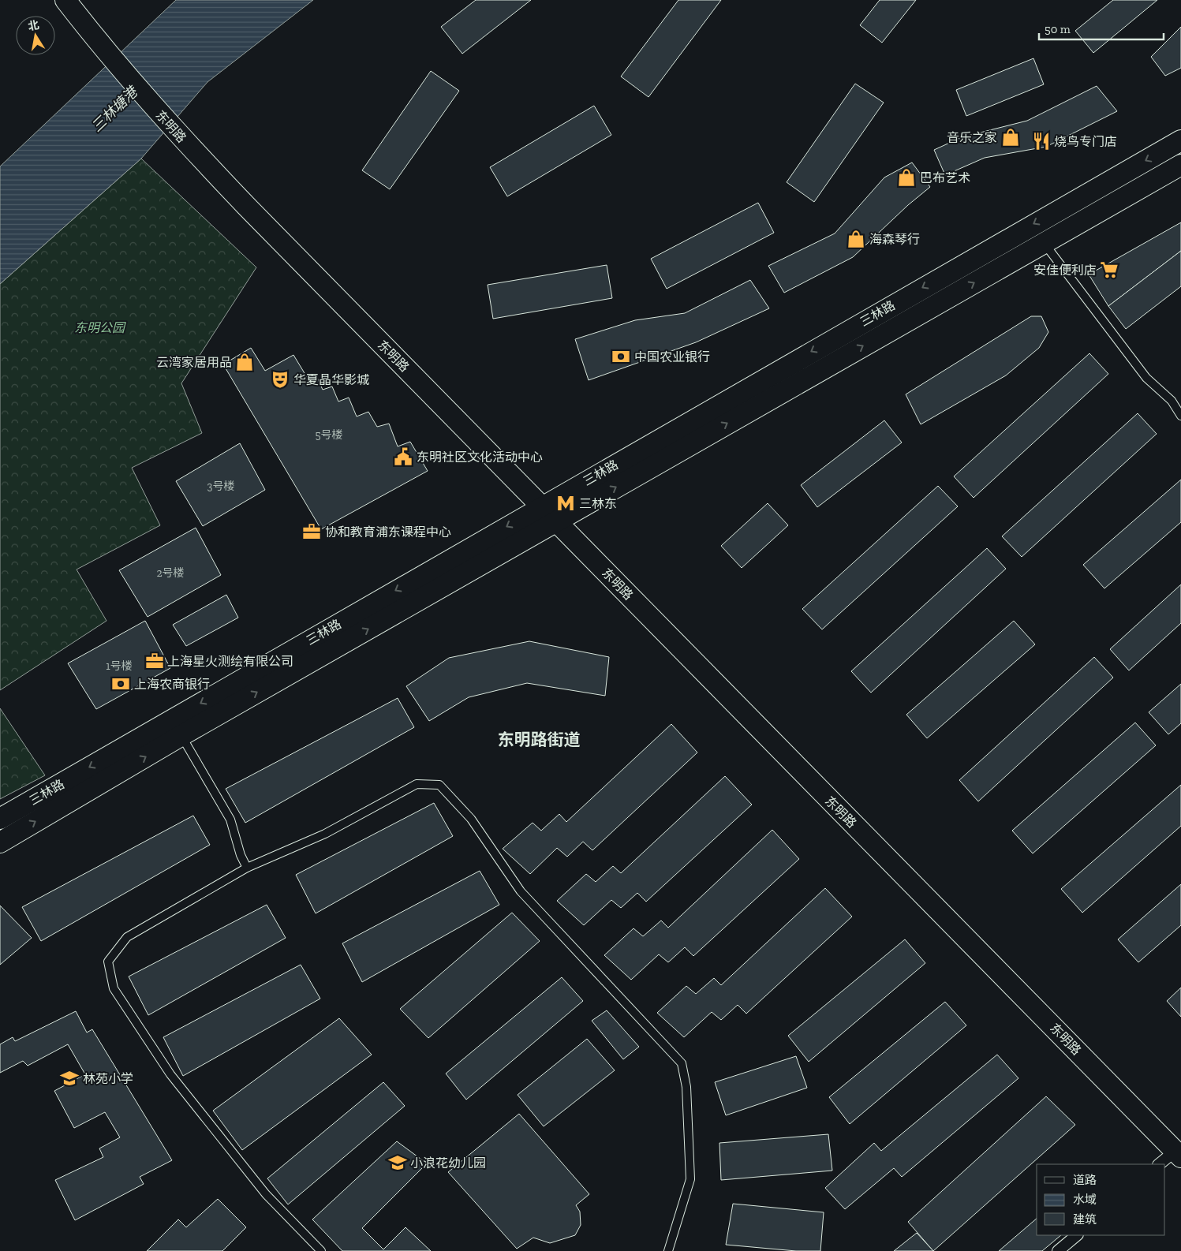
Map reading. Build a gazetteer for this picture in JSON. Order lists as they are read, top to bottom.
{
  "streets": {
    "main road": ["东明路", "三林路"]
  },
  "crossings": [
    ["东明路", "三林路"]
  ],
  "districts": ["东明路街道"],
  "water": ["三林塘港"],
  "parks": ["东明公园"],
  "places": {
    "shop": [
      "音乐之家",
      "巴布艺术",
      "海森琴行",
      "云湾家居用品"
    ],
    "restaurant": ["烧鸟专门店"],
    "supermarket": ["安佳便利店"],
    "bank": ["中国农业银行", "上海农商银行"],
    "theatre": ["华夏晶华影城"],
    "public building": ["东明社区文化活动中心"],
    "metro station": ["三林东"],
    "office": ["协和教育浦东课程中心", "上海星火测绘有限公司"],
    "school or university": ["林苑小学", "小浪花幼儿园"]
  },
  "house_numbers": [
    "5号楼",
    "3号楼",
    "2号楼",
    "1号楼"
  ],
  "legend": ["道路", "水域", "建筑"],
  "scale_bar": "50 m",
  "north": "top"
}
